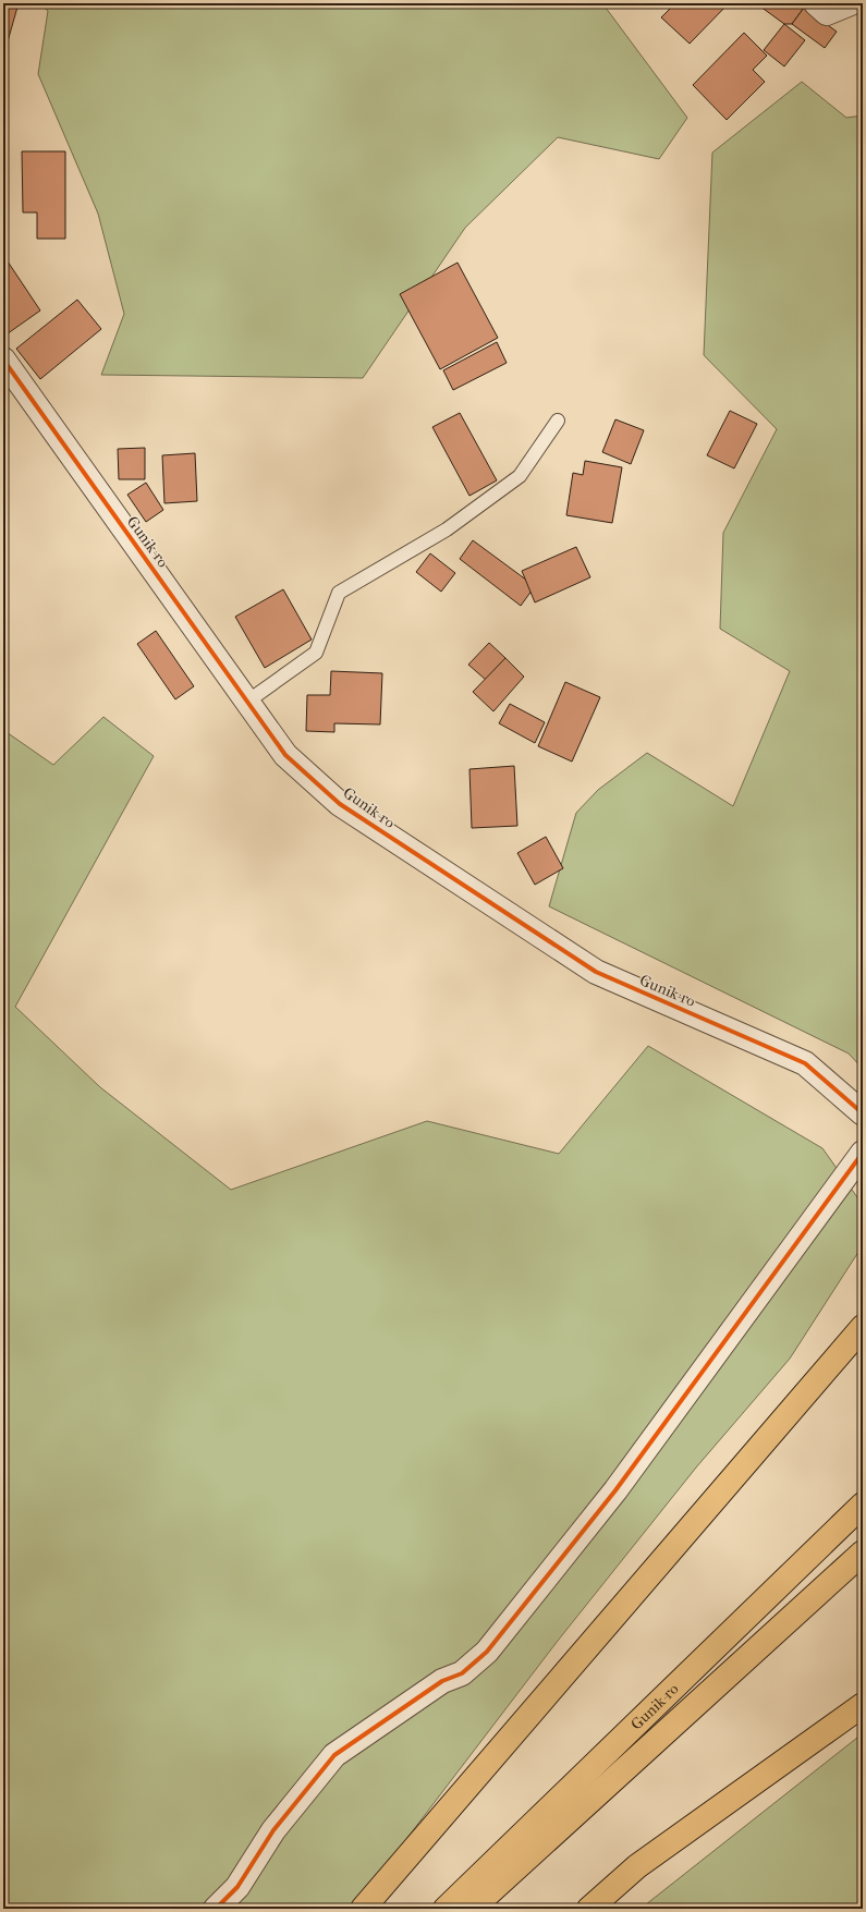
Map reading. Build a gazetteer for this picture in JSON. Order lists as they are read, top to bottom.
{
  "streets": {
    "highway": ["Gunik-ro"]
  }
}
